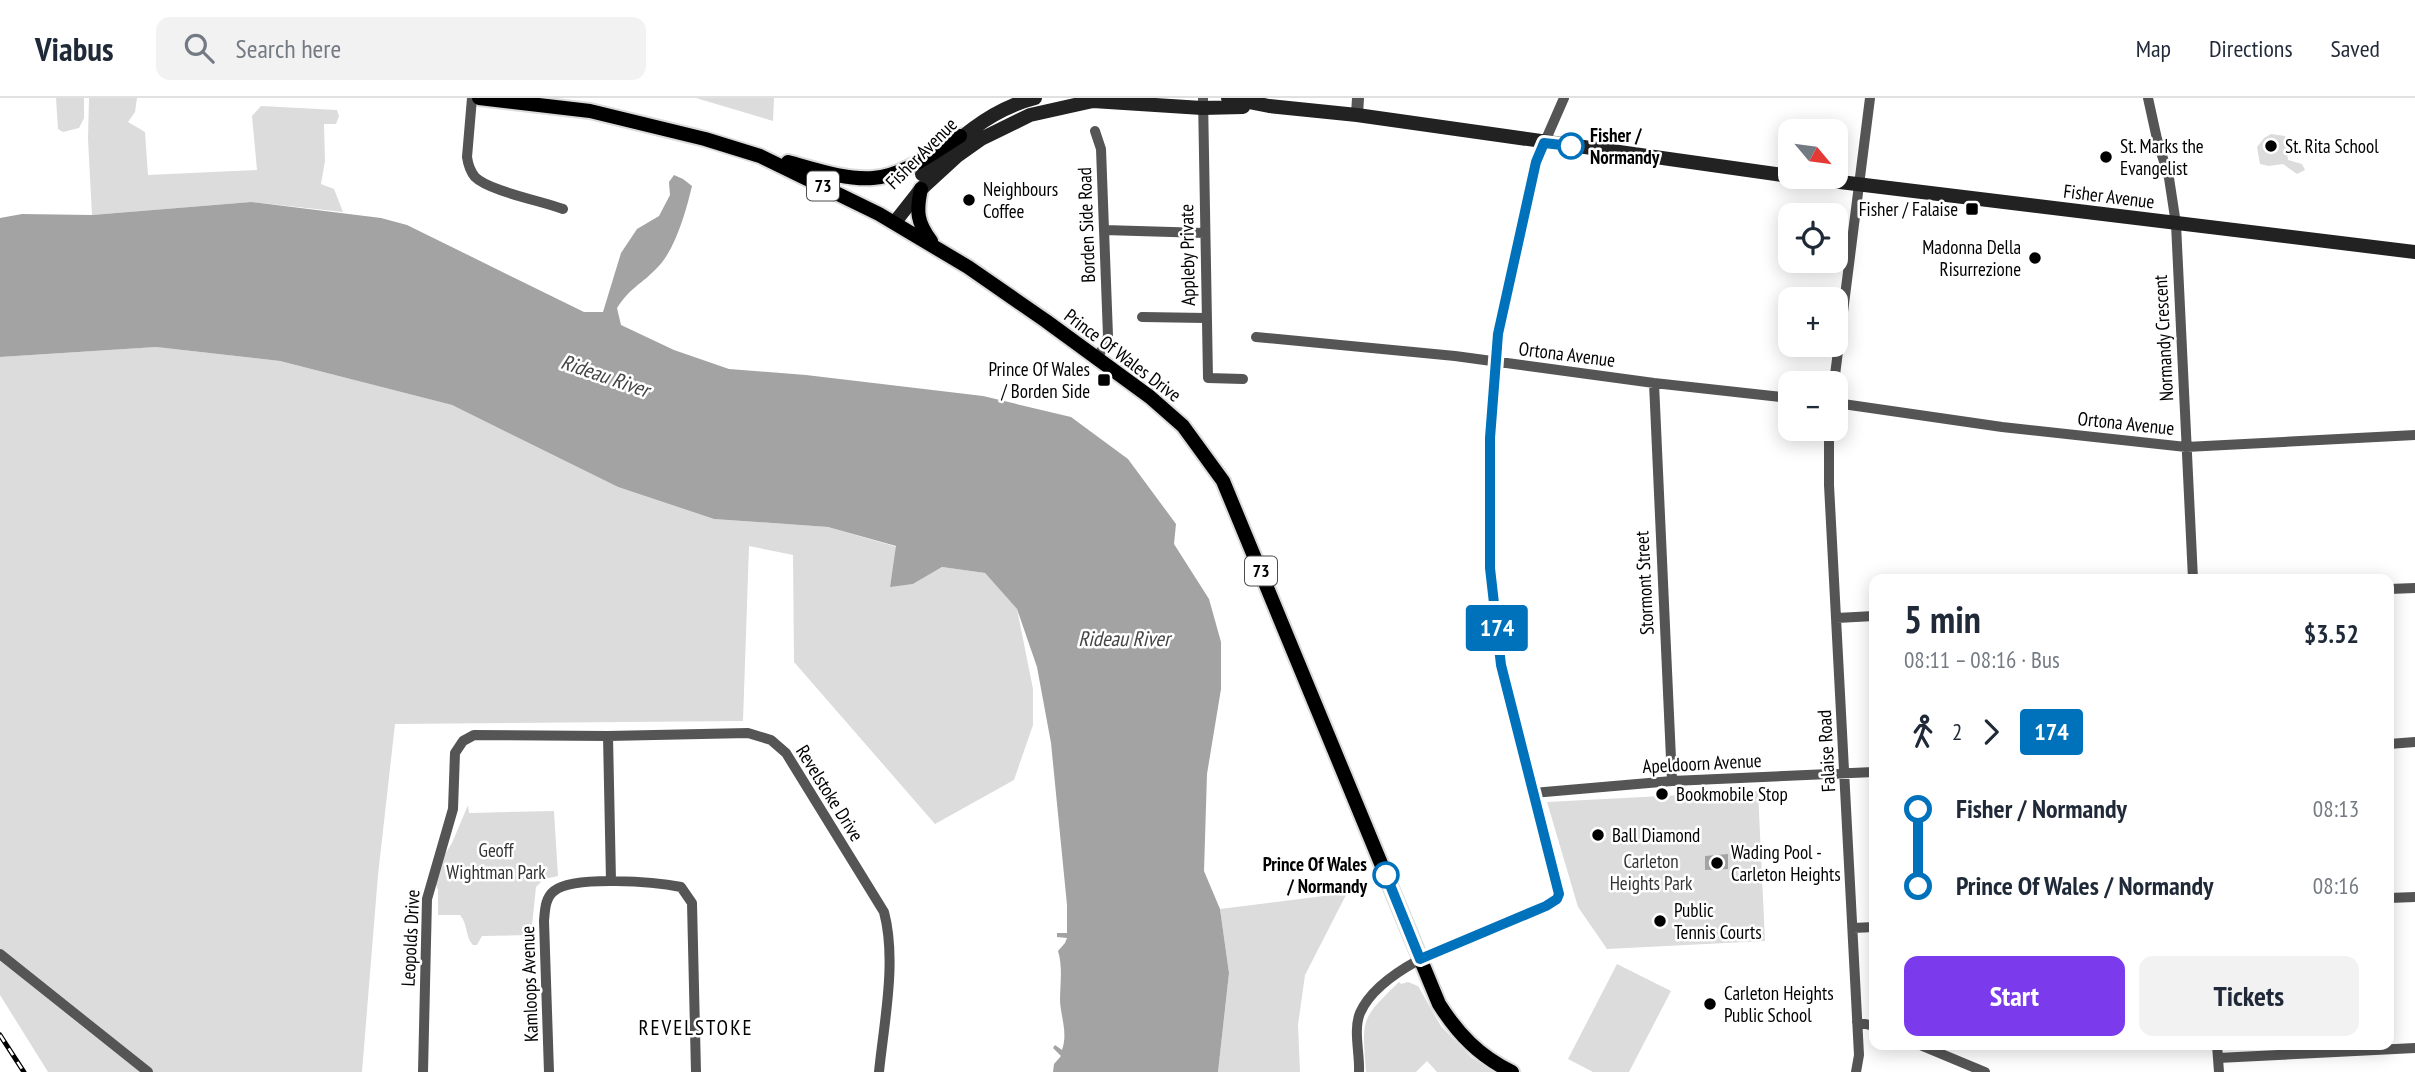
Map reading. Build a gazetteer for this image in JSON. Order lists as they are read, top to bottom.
{
  "streets": {
    "main road": ["Fisher Avenue", "73", "Prince Of Wales Drive"],
    "street": [
      "Borden Side Road",
      "Appleby Private",
      "Normandy Crescent",
      "Ortona Avenue",
      "Stormont Street",
      "Falaise Road",
      "Apeldoorn Avenue",
      "Revelstoke Drive",
      "Leopolds Drive",
      "Kamloops Avenue"
    ]
  },
  "crossings": [
    ["Fisher Avenue", "Appleby Private"],
    ["Fisher Avenue", "Normandy Crescent"],
    ["Fisher Avenue", "Prince Of Wales Drive"],
    ["Borden Side Road", "Prince Of Wales Drive"],
    ["Normandy Crescent", "Ortona Avenue"],
    ["Ortona Avenue", "Stormont Street"],
    ["Stormont Street", "Apeldoorn Avenue"],
    ["Falaise Road", "Apeldoorn Avenue"],
    ["Revelstoke Drive", "Leopolds Drive"]
  ],
  "districts": ["REVELSTOKE"],
  "water": ["Rideau River"],
  "parks": ["Geoff Wightman Park", "Carleton Heights Park"],
  "places": {
    "other": [
      "Fisher / Normandy",
      "St. Rita School",
      "St. Marks the Evangelist",
      "Neighbours Coffee",
      "Madonna Della Risurrezione",
      "Bookmobile Stop",
      "Ball Diamond",
      "Wading Pool - Carleton Heights",
      "Prince Of Wales / Normandy",
      "Public Tennis Courts",
      "Carleton Heights Public School"
    ],
    "transit": ["Fisher / Falaise", "Prince Of Wales / Borden Side"]
  },
  "lines": ["bus line 174"],
  "north": "bottom right",
  "page": {
    "header": "Viabus",
    "search": "Search here",
    "nav": ["Map", "Directions", "Saved"],
    "on_map": "174",
    "map_buttons": ["+", "−"],
    "heading": ["5 min", "08:11 – 08:16 · Bus", "$3.52"],
    "legs": ["2", "174"],
    "list": [
      {
        "name": "Fisher / Normandy",
        "value": "08:13"
      },
      {
        "name": "Prince Of Wales / Normandy",
        "value": "08:16"
      }
    ],
    "buttons": ["Start", "Tickets"]
  }
}
